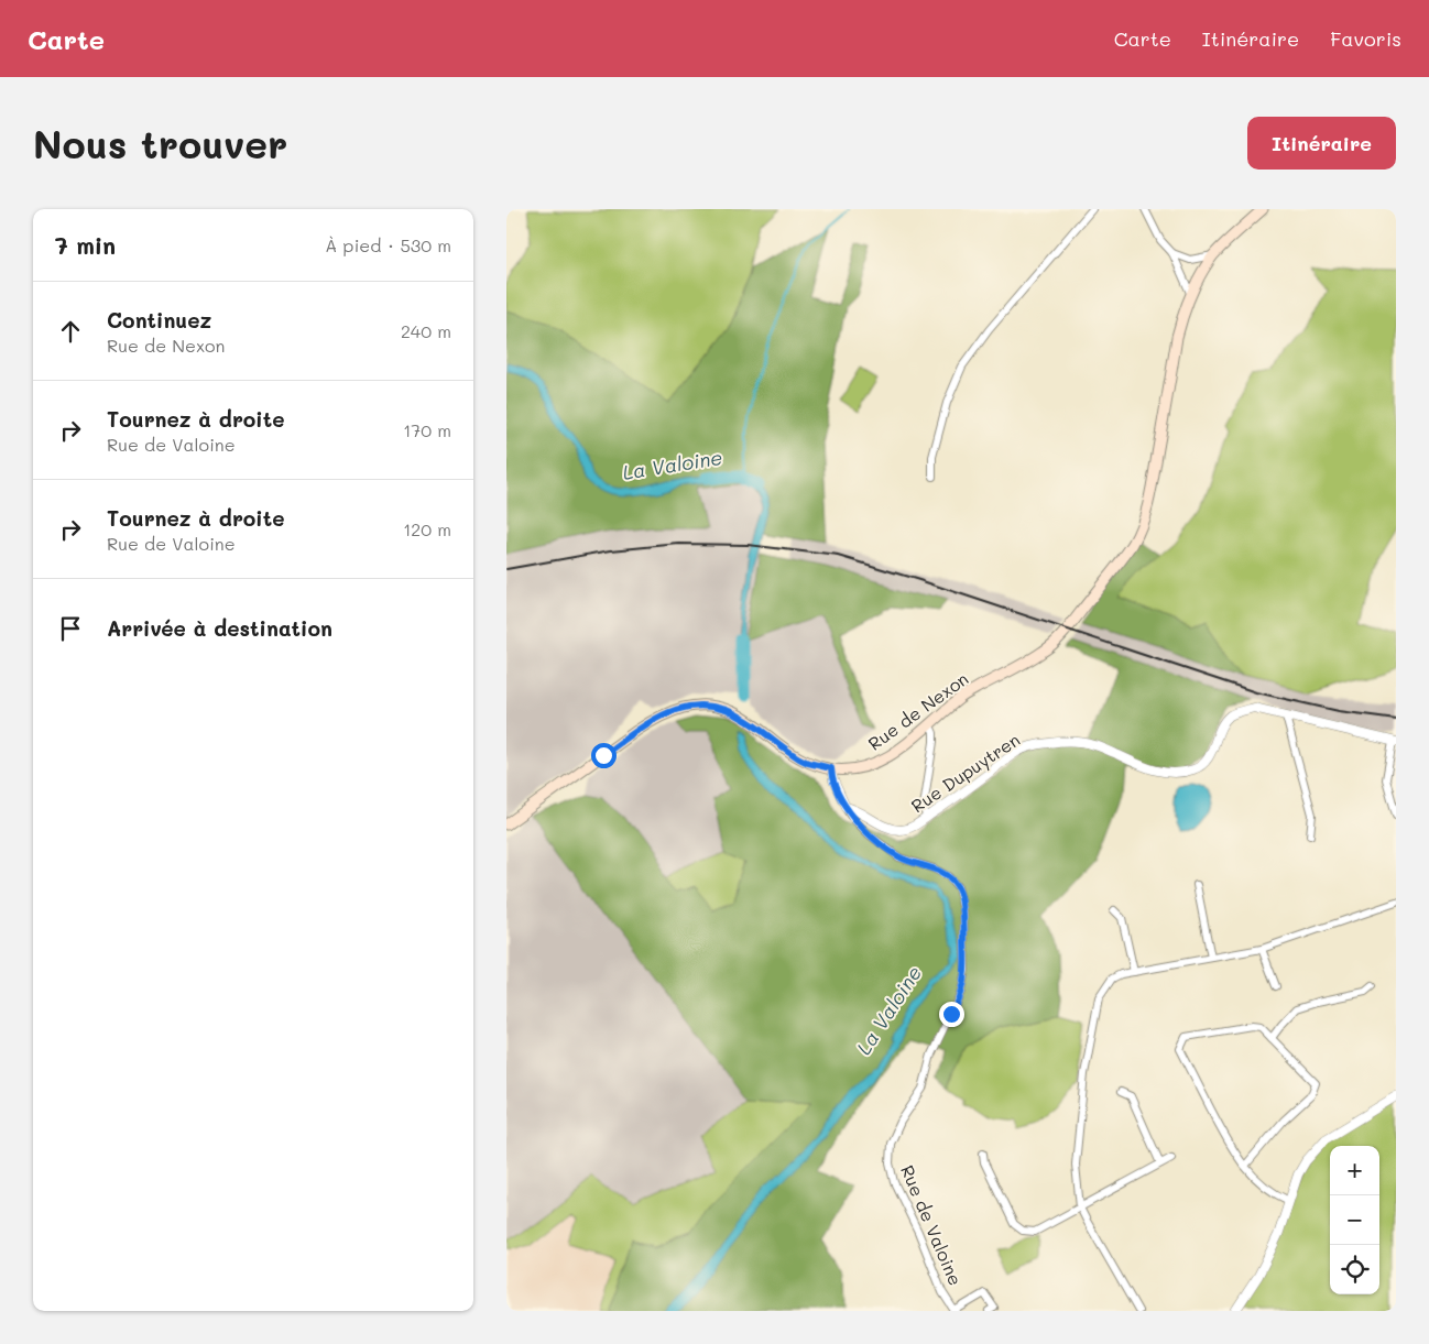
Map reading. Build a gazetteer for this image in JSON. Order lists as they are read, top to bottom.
{
  "streets": {
    "main road": ["Rue de Nexon"],
    "street": ["Rue Dupuytren", "Rue de Valoine"]
  },
  "crossings": [
    ["Rue de Nexon", "Rue de Valoine"],
    ["Rue Dupuytren", "Rue de Valoine"]
  ],
  "water": ["La Valoine"],
  "page": {
    "header": "Carte",
    "nav": ["Carte", "Itinéraire", "Favoris"],
    "buttons": "Itinéraire",
    "title": "Nous trouver",
    "heading": ["7 min", "À pied · 530 m"],
    "list": [
      ["Continuez", "Rue de Nexon", "240 m"],
      ["Tournez à droite", "Rue de Valoine", "170 m"],
      ["Tournez à droite", "Rue de Valoine", "120 m"],
      "Arrivée à destination"
    ],
    "map_buttons": ["+", "−"]
  }
}
